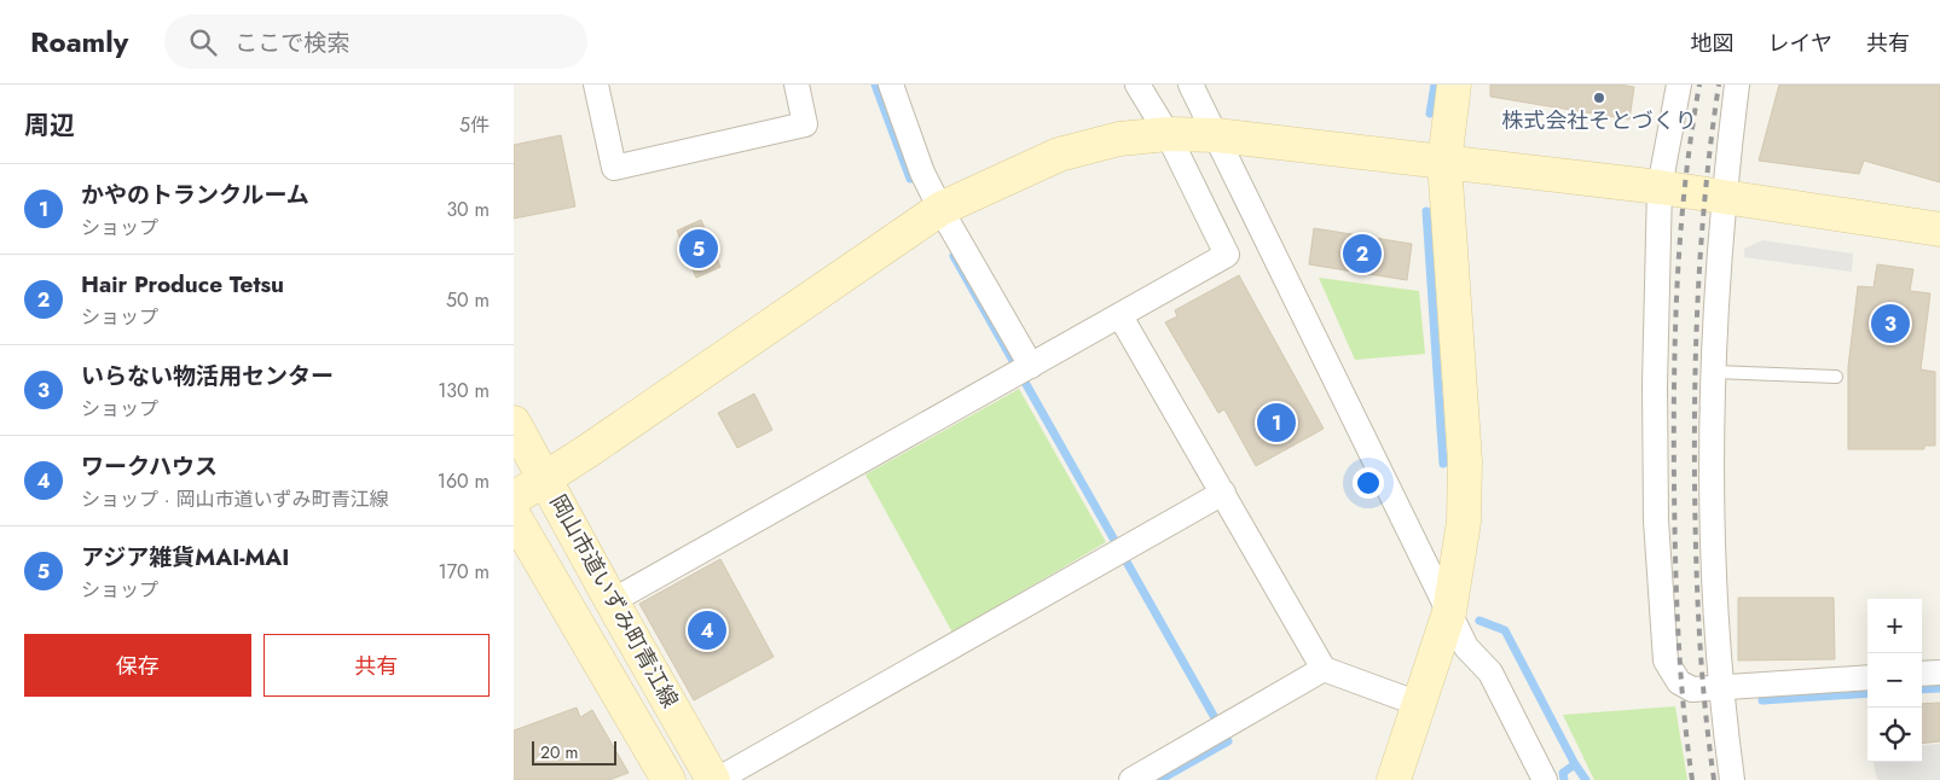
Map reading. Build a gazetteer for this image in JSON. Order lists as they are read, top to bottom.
{
  "streets": {
    "street": ["岡山市道いずみ町青江線"]
  },
  "places": ["株式会社そとづくり"],
  "scale_bar": "20 m",
  "page": {
    "header": "Roamly",
    "search": "ここで検索",
    "nav": ["地図", "レイヤ", "共有"],
    "heading": ["周辺", "5件"],
    "list": [
      {
        "mark": "1",
        "name": "かやのトランクルーム",
        "note": "ショップ",
        "value": "30 m"
      },
      {
        "mark": "2",
        "name": "Hair Produce Tetsu",
        "note": "ショップ",
        "value": "50 m"
      },
      {
        "mark": "3",
        "name": "いらない物活用センター",
        "note": "ショップ",
        "value": "130 m"
      },
      {
        "mark": "4",
        "name": "ワークハウス",
        "note": "ショップ · 岡山市道いずみ町青江線",
        "value": "160 m"
      },
      {
        "mark": "5",
        "name": "アジア雑貨MAI-MAI",
        "note": "ショップ",
        "value": "170 m"
      }
    ],
    "pins": [
      "5",
      "2",
      "3",
      "1",
      "4"
    ],
    "map_buttons": ["+", "−"],
    "buttons": ["保存", "共有"],
    "scale": "20 m"
  }
}
